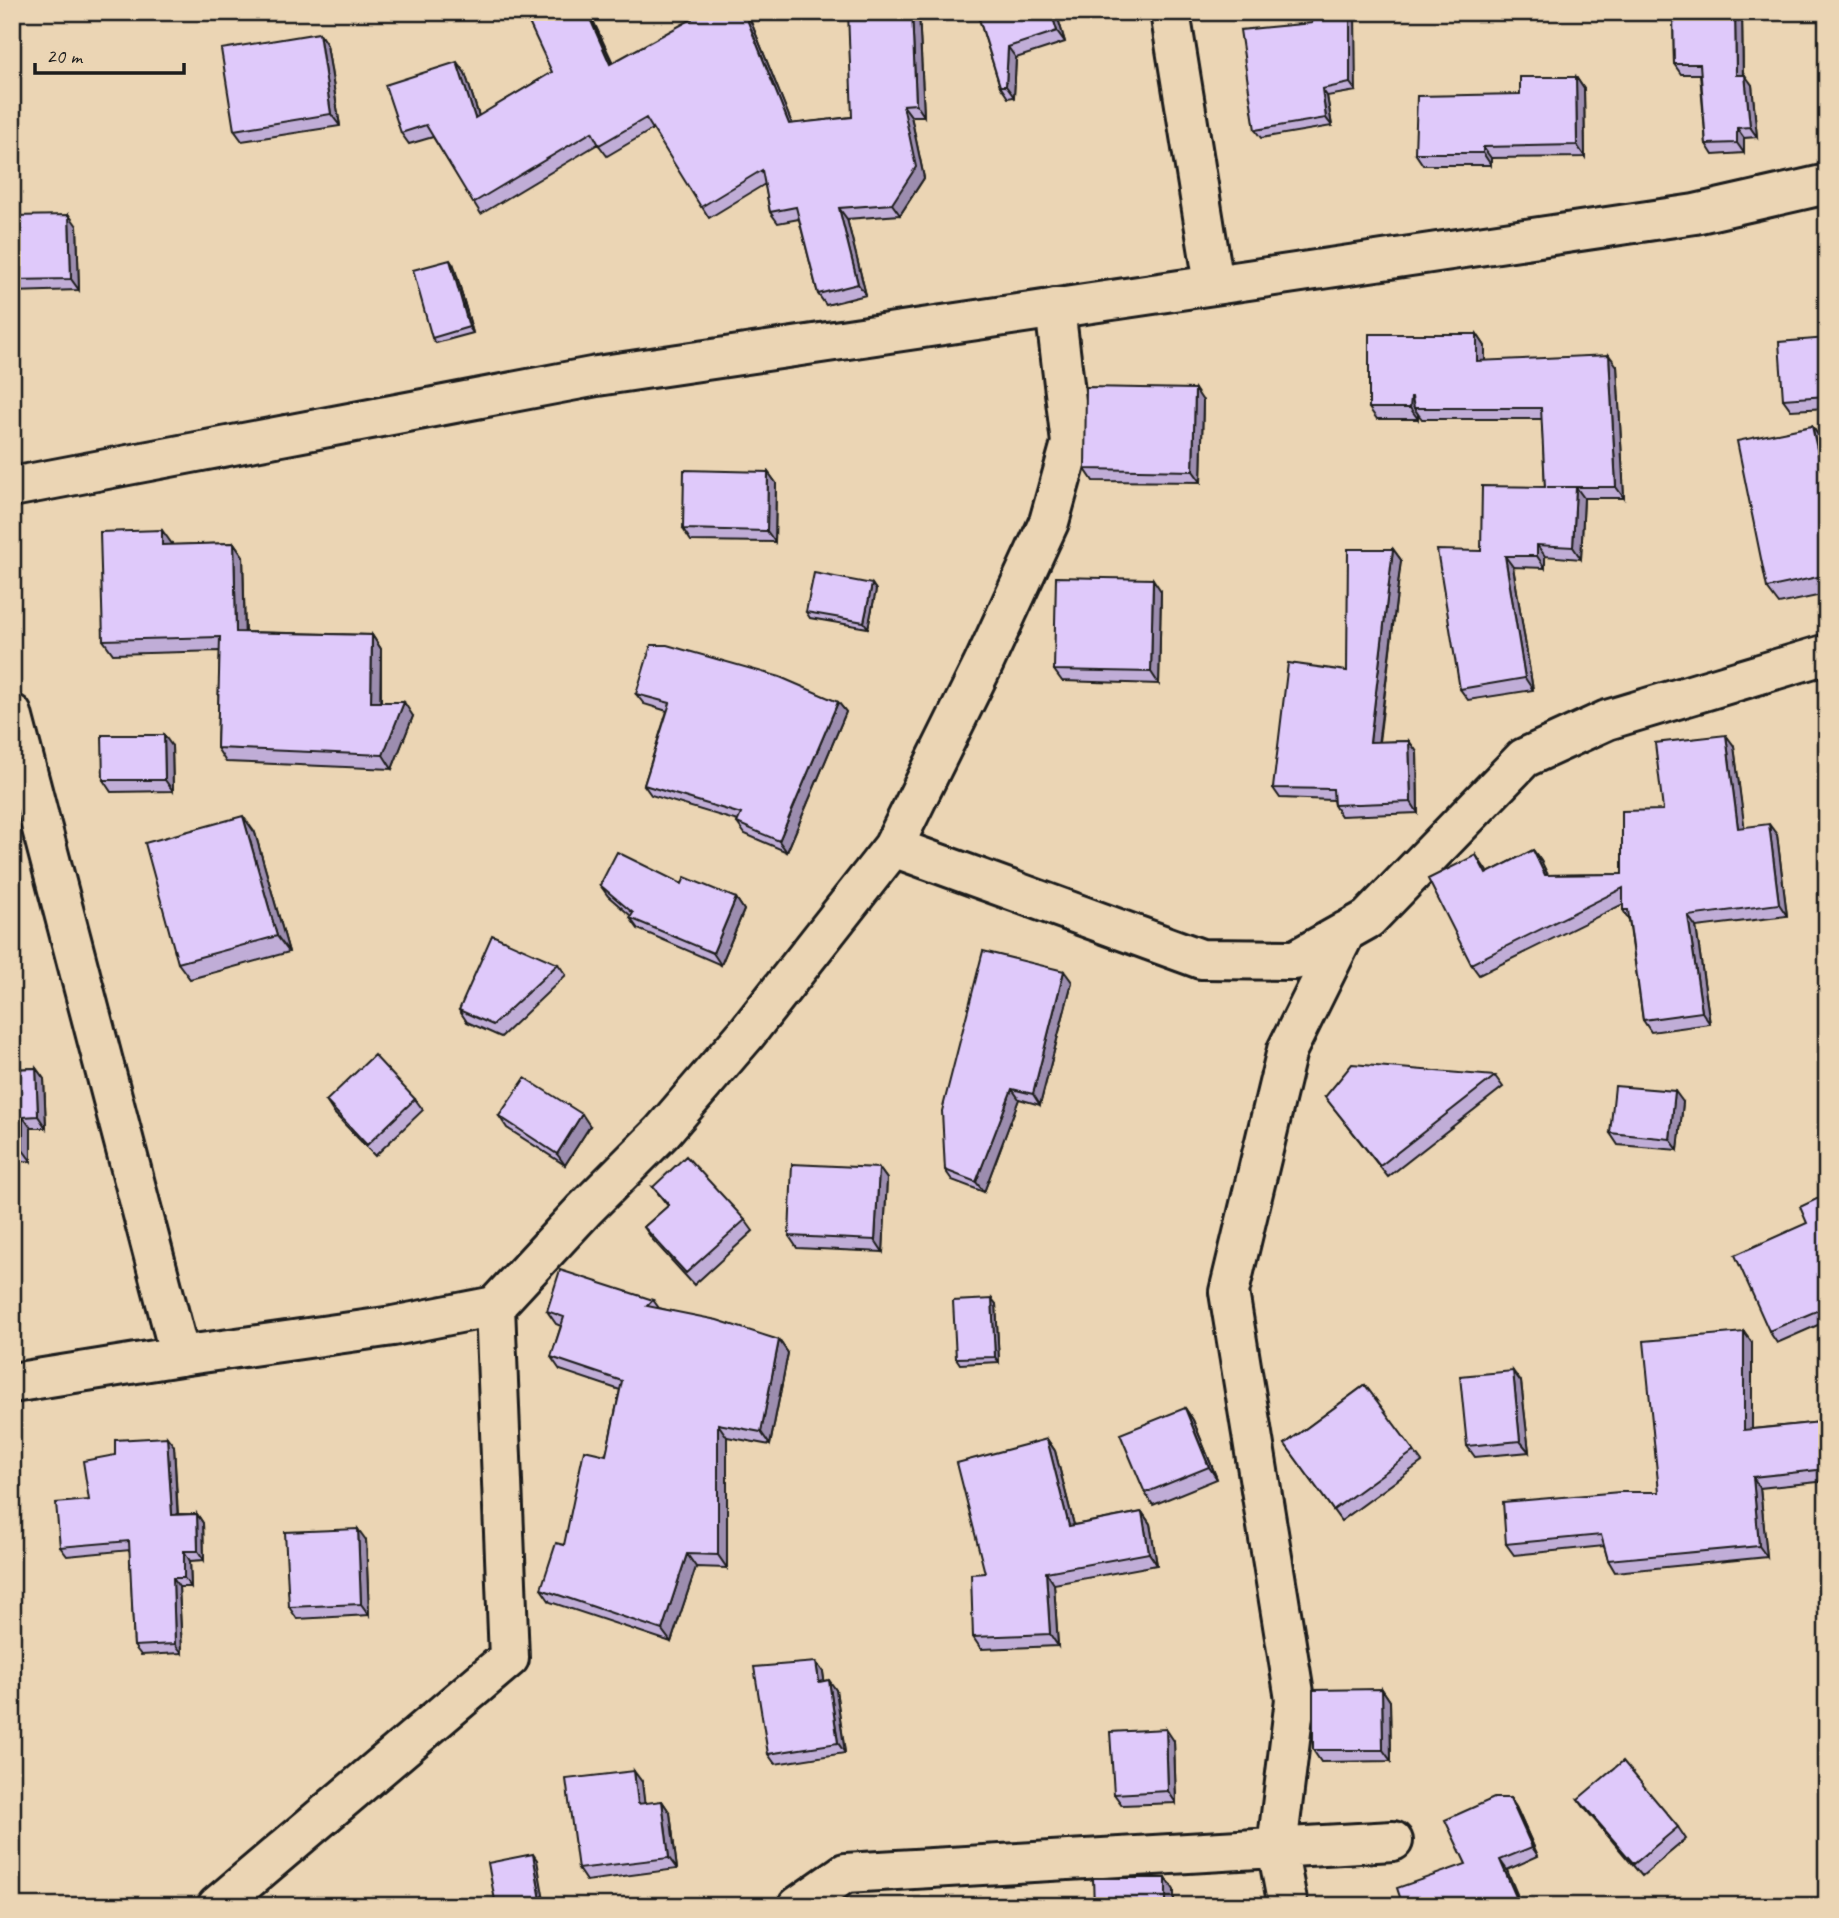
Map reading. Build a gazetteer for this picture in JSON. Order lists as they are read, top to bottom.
{
  "scale_bar": "20 m"
}
